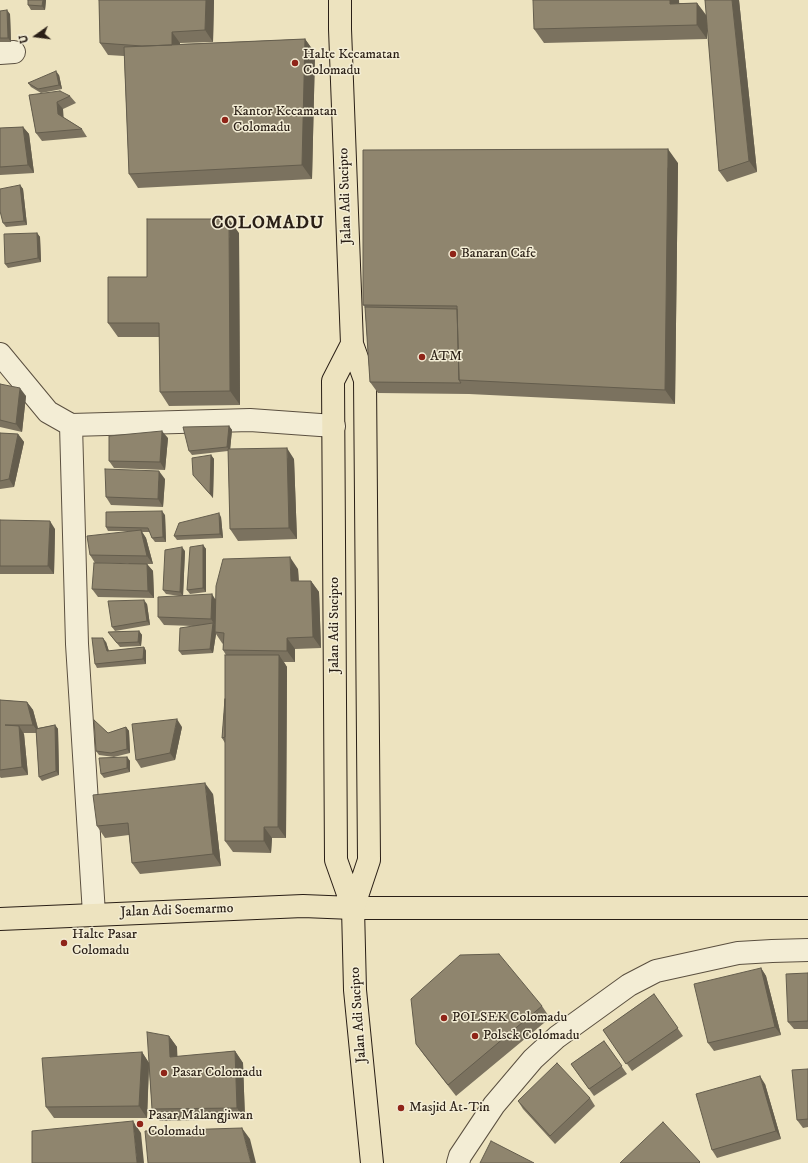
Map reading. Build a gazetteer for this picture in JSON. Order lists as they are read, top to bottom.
{
  "streets": {
    "main road": ["Jalan Adi Sucipto", "Jalan Adi Soemarmo"]
  },
  "crossings": [
    ["Jalan Adi Sucipto", "Jalan Adi Soemarmo"]
  ],
  "districts": ["COLOMADU"],
  "places": [
    "Halte Kecamatan Colomadu",
    "Kantor Kecamatan Colomadu",
    "Banaran Cafe",
    "ATM",
    "Halte Pasar Colomadu",
    "POLSEK Colomadu",
    "Polsek Colomadu",
    "Pasar Colomadu",
    "Masjid At-Tin",
    "Pasar Malangjiwan Colomadu"
  ],
  "north": "left"
}
